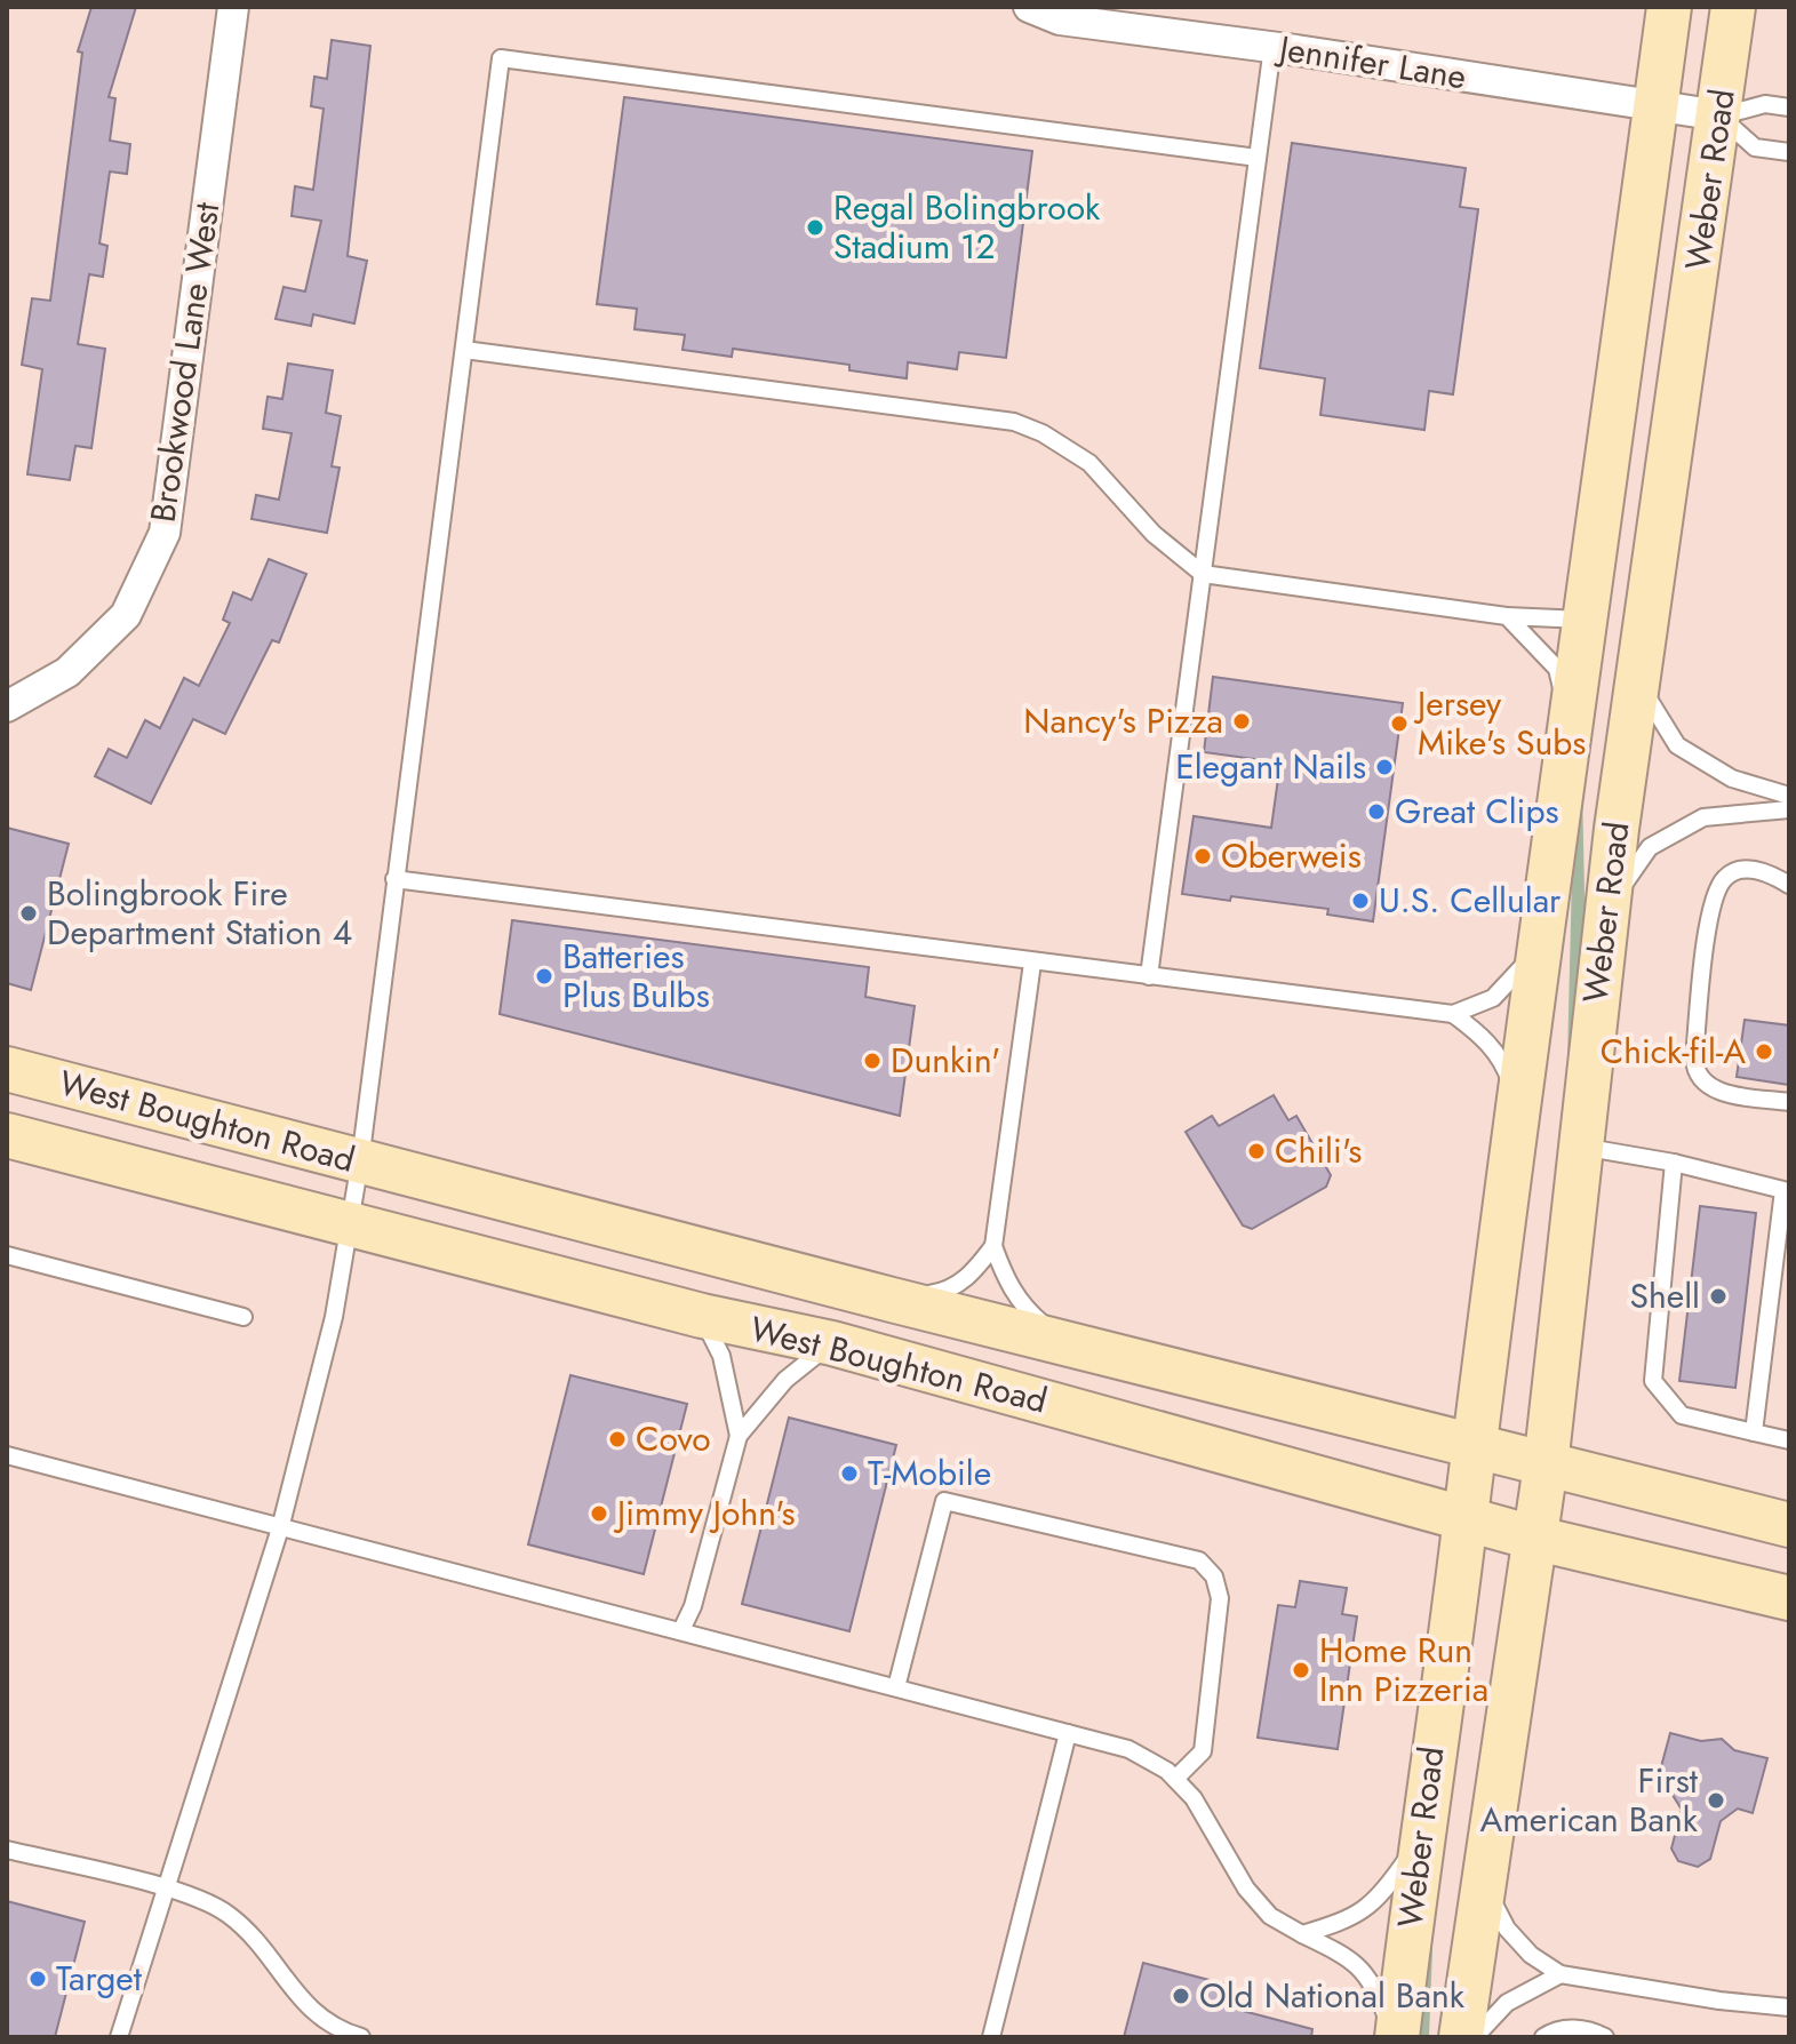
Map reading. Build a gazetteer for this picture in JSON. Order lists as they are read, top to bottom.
{
  "streets": {
    "main road": ["Weber Road", "West Boughton Road"],
    "street": ["Jennifer Lane", "Brookwood Lane West"]
  },
  "crossings": [
    ["Jennifer Lane", "Weber Road"],
    ["Weber Road", "West Boughton Road"]
  ],
  "places": [
    "Regal Bolingbrook Stadium 12",
    "Nancy's Pizza",
    "Jersey Mike's Subs",
    "Elegant Nails",
    "Great Clips",
    "Oberweis",
    "U.S. Cellular",
    "Bolingbrook Fire Department Station 4",
    "Batteries Plus Bulbs",
    "Chick-fil-A",
    "Dunkin'",
    "Chili's",
    "Shell",
    "Covo",
    "T-Mobile",
    "Jimmy John's",
    "Home Run Inn Pizzeria",
    "First American Bank",
    "Target",
    "Old National Bank"
  ]
}
